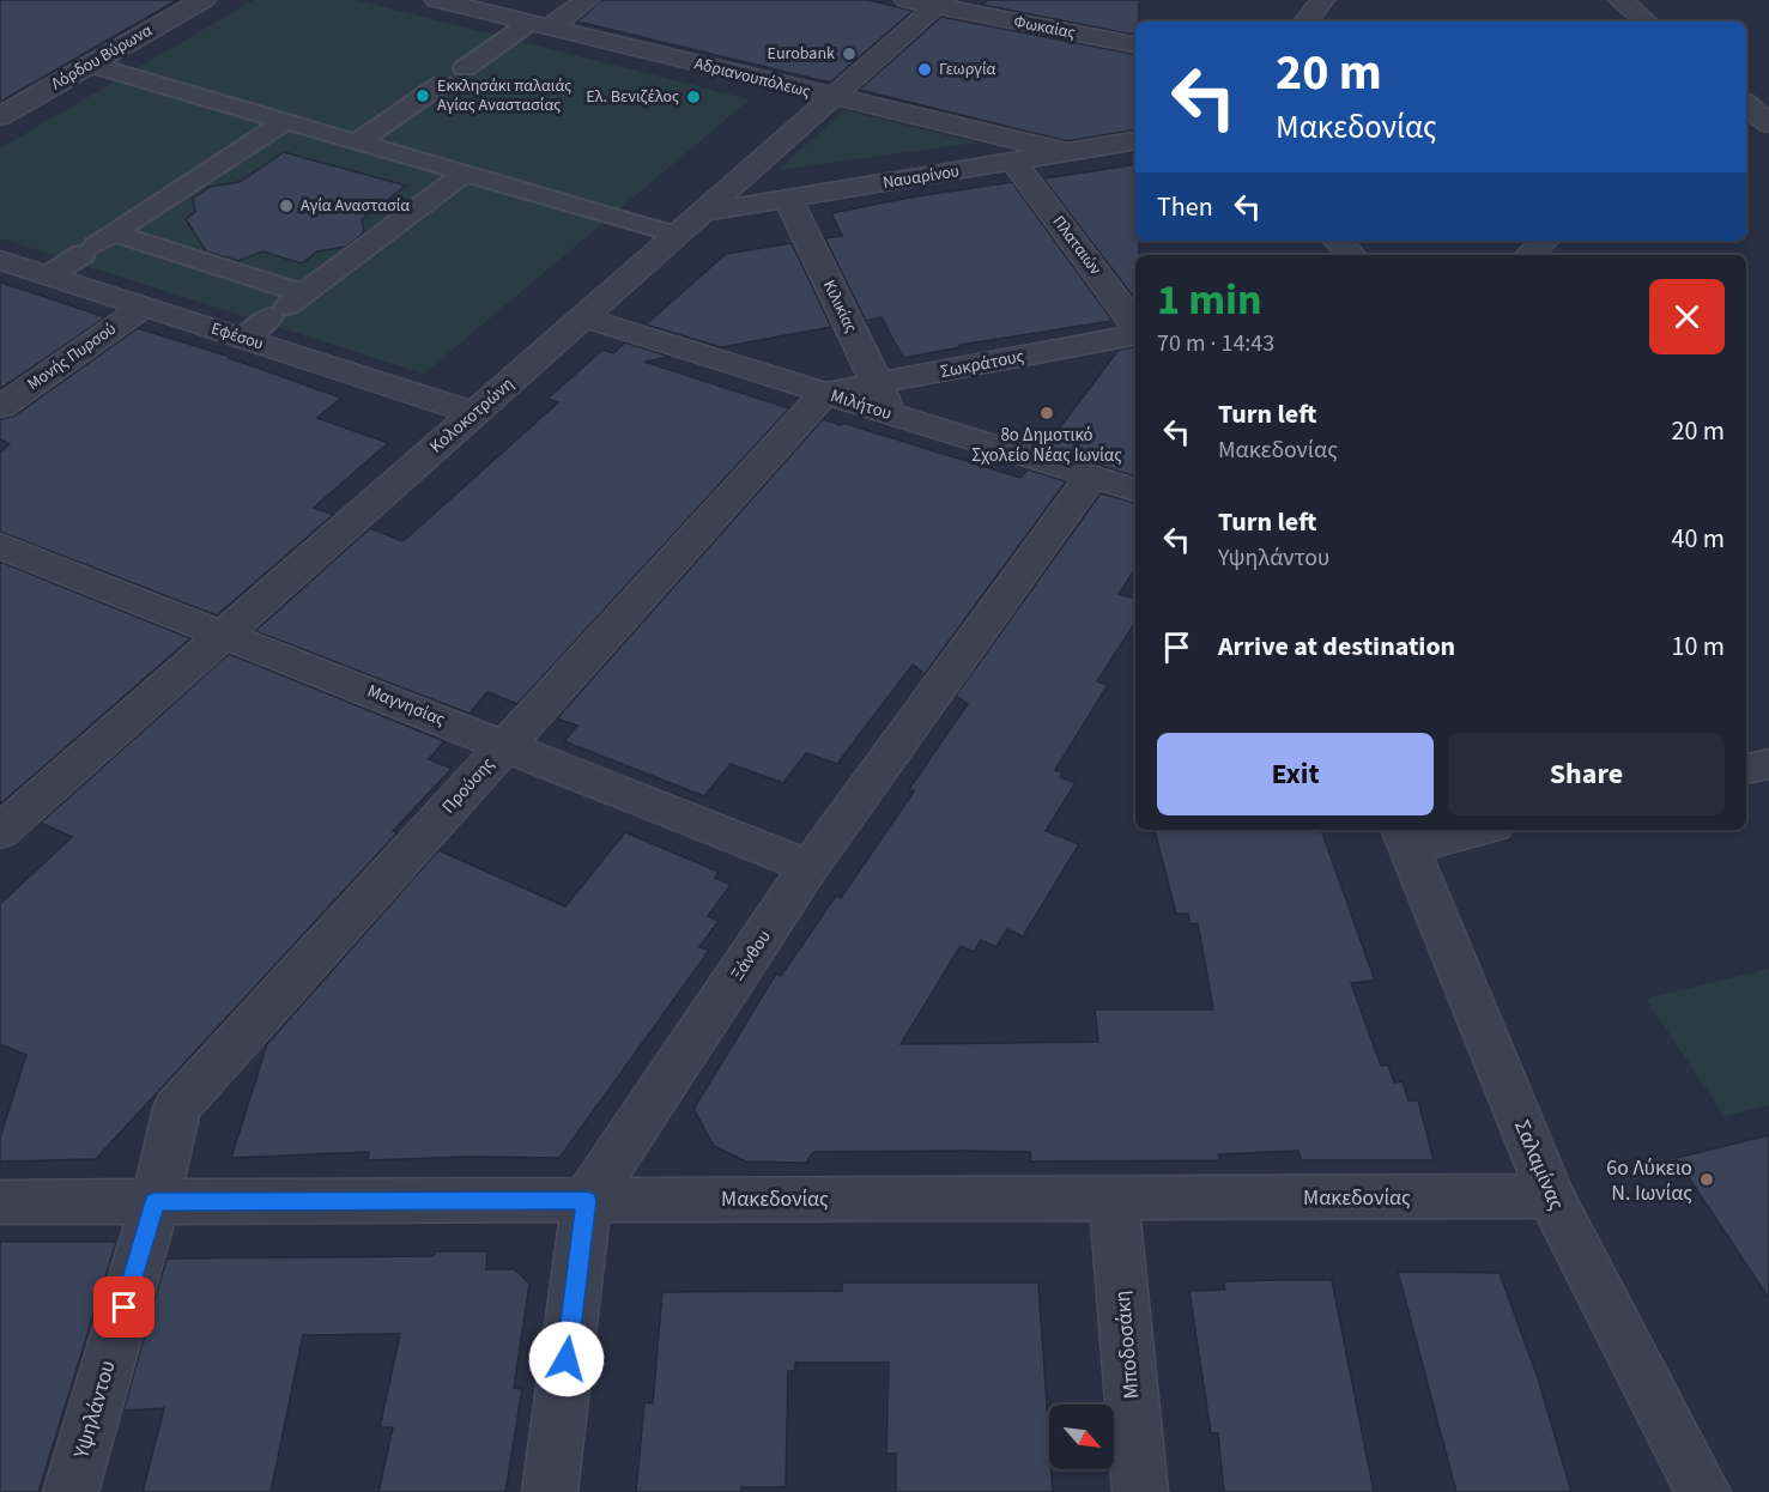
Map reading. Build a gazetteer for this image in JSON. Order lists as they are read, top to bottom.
{
  "streets": {
    "street": [
      "Φωκαίας",
      "Λόρδου Βύρωνα",
      "Αδριανουπόλεως",
      "Ναυαρίνου",
      "Πλαταιών",
      "Κιλικίας",
      "Εφέσου",
      "Μονής Πυρσού",
      "Σωκράτους",
      "Μιλήτου",
      "Κολοκοτρώνη",
      "Μαγνησίας",
      "Προύσης",
      "Ξάνθου",
      "Σαλαμίνας",
      "Μακεδονίας",
      "Μποδοσάκη",
      "Υψηλάντου"
    ]
  },
  "crossings": [
    ["Φωκαίας", "Κολοκοτρώνη"],
    ["Αδριανουπόλεως", "Ναυαρίνου"],
    ["Αδριανουπόλεως", "Κολοκοτρώνη"],
    ["Ναυαρίνου", "Πλαταιών"],
    ["Ναυαρίνου", "Κιλικίας"],
    ["Ναυαρίνου", "Κολοκοτρώνη"],
    ["Κιλικίας", "Σωκράτους"],
    ["Κιλικίας", "Μιλήτου"],
    ["Εφέσου", "Μονής Πυρσού"],
    ["Εφέσου", "Κολοκοτρώνη"],
    ["Σωκράτους", "Μιλήτου"],
    ["Σωκράτους", "Προύσης"],
    ["Μιλήτου", "Κολοκοτρώνη"],
    ["Μιλήτου", "Προύσης"],
    ["Μιλήτου", "Ξάνθου"],
    ["Κολοκοτρώνη", "Μαγνησίας"],
    ["Μαγνησίας", "Προύσης"],
    ["Μαγνησίας", "Ξάνθου"],
    ["Προύσης", "Μακεδονίας"],
    ["Προύσης", "Υψηλάντου"],
    ["Ξάνθου", "Μακεδονίας"],
    ["Σαλαμίνας", "Μακεδονίας"],
    ["Μακεδονίας", "Μποδοσάκη"],
    ["Μακεδονίας", "Υψηλάντου"]
  ],
  "places": [
    "Eurobank",
    "Γεωργία",
    "Εκκλησάκι παλαιάς Αγίας Αναστασίας",
    "Ελ. Βενιζέλος",
    "Αγία Αναστασία",
    "8ο Δημοτικό Σχολείο Νέας Ιωνίας",
    "6ο Λύκειο Ν. Ιωνίας"
  ],
  "north": "bottom right",
  "page": {
    "turn": ["20 m", "Μακεδονίας"],
    "then": "Then",
    "heading": ["1 min", "70 m · 14:43"],
    "list": [
      {
        "name": "Turn left",
        "note": "Μακεδονίας",
        "value": "20 m"
      },
      {
        "name": "Turn left",
        "note": "Υψηλάντου",
        "value": "40 m"
      },
      {
        "name": "Arrive at destination",
        "value": "10 m"
      }
    ],
    "buttons": ["Exit", "Share"]
  }
}
